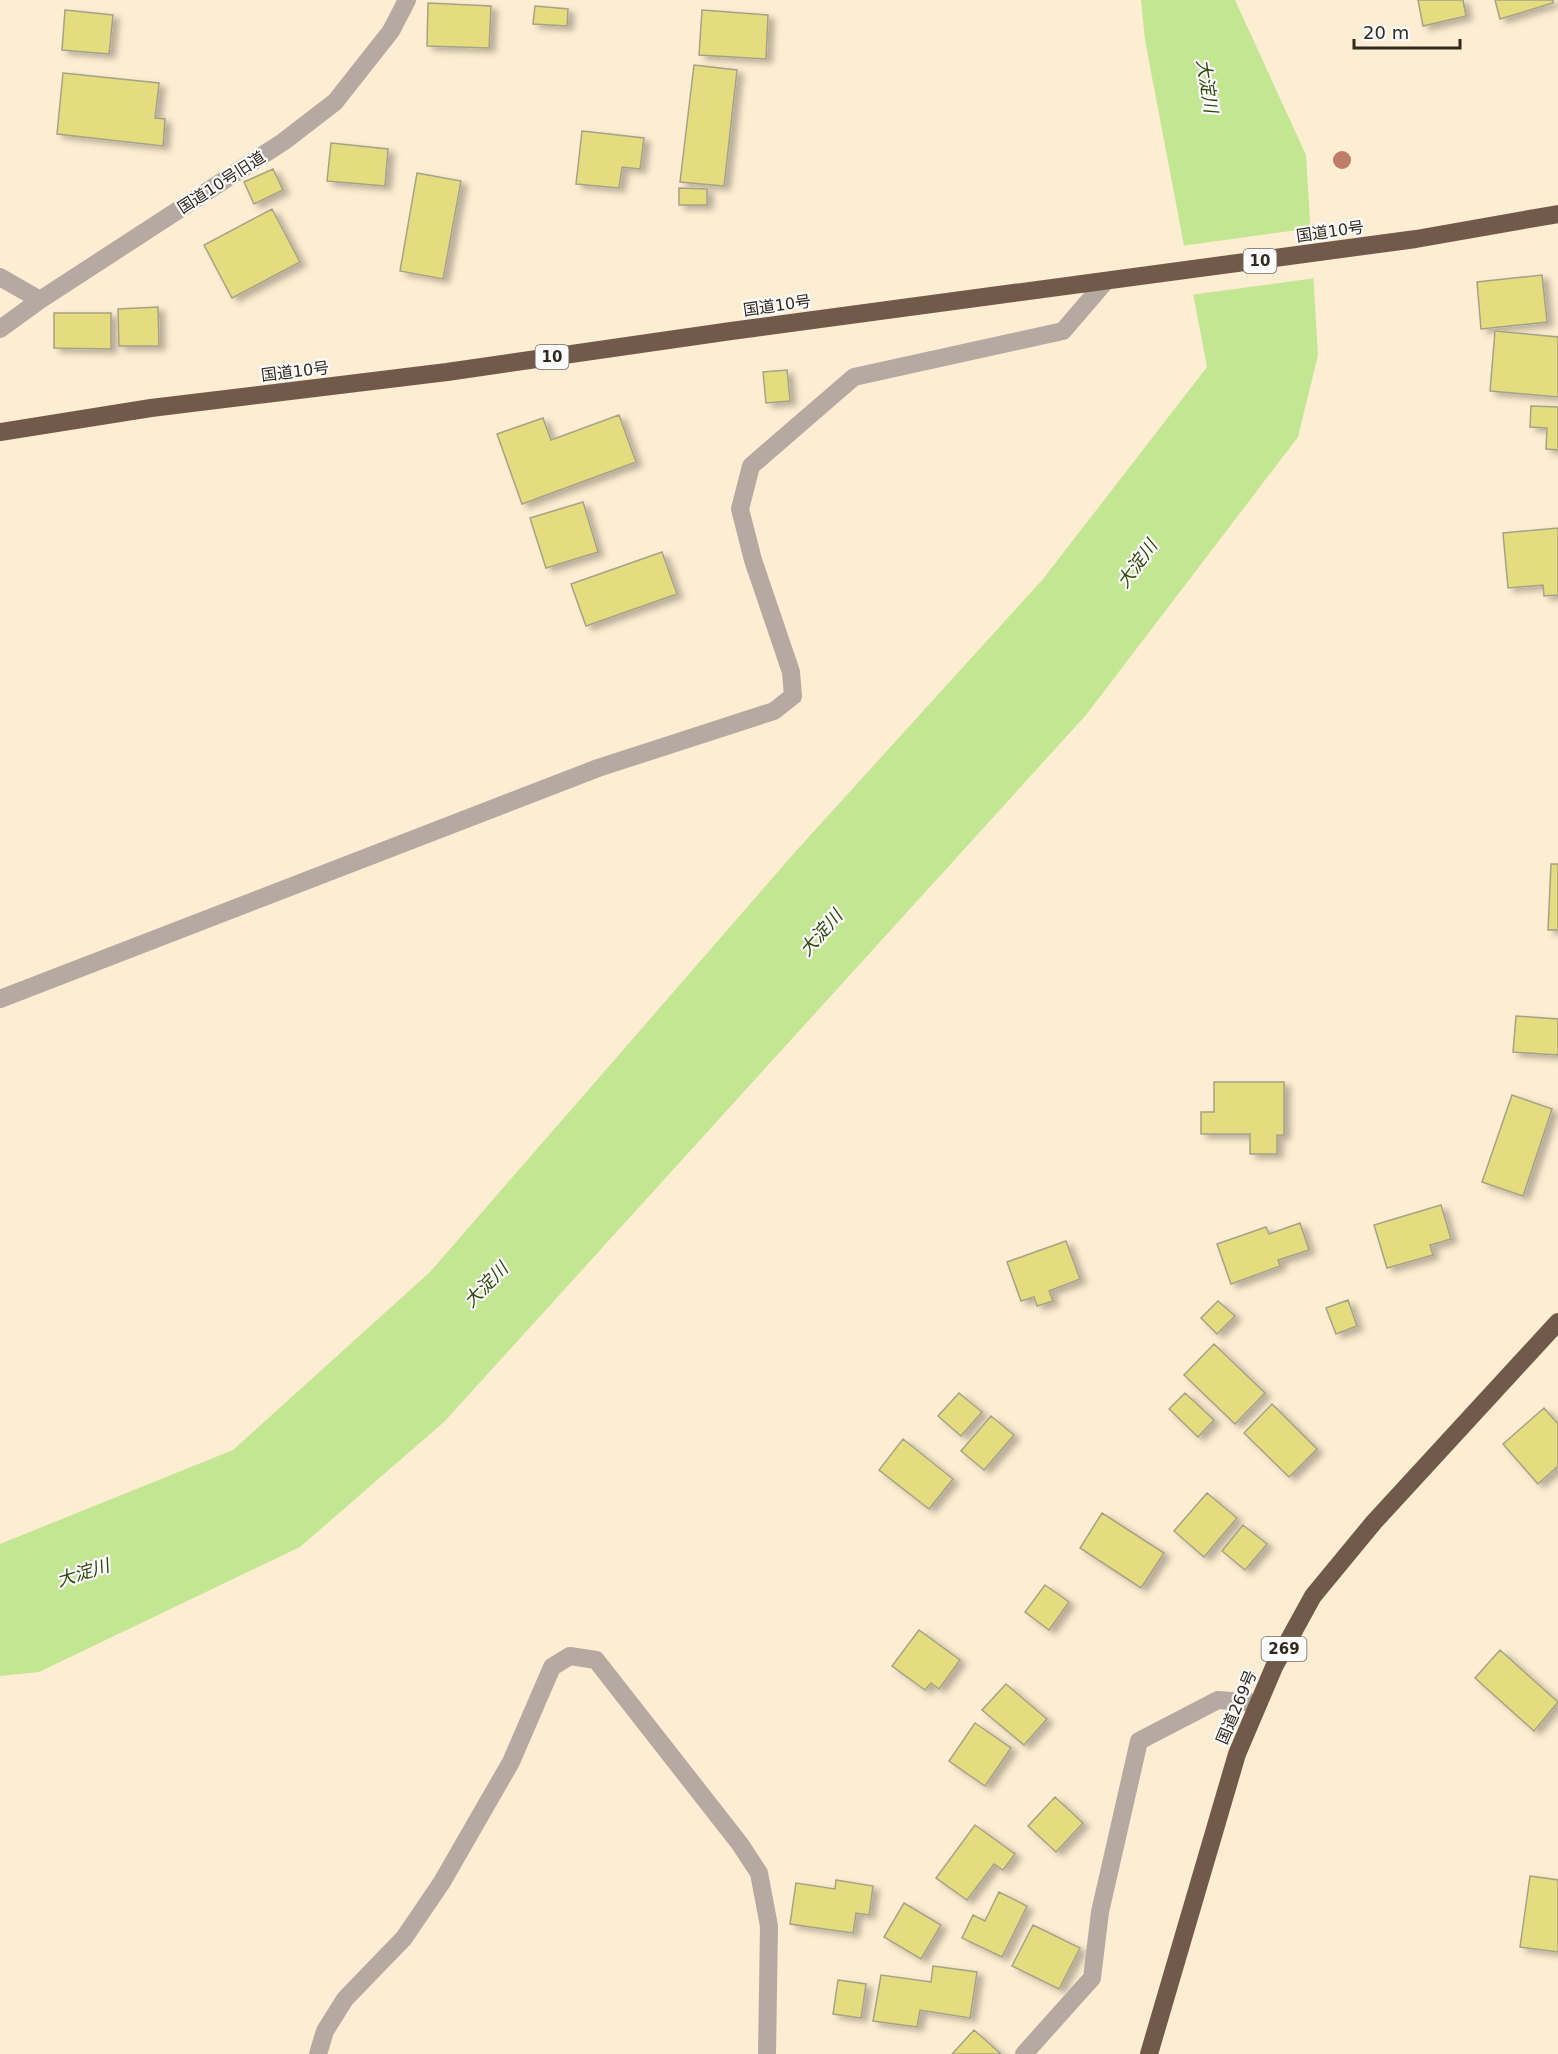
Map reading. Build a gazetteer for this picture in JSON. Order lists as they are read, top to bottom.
{
  "streets": {
    "highway": [
      "国道10号",
      "10",
      "269",
      "国道269号"
    ],
    "street": ["国道10号旧道"]
  },
  "water": ["大淀川"],
  "scale_bar": "20 m"
}
